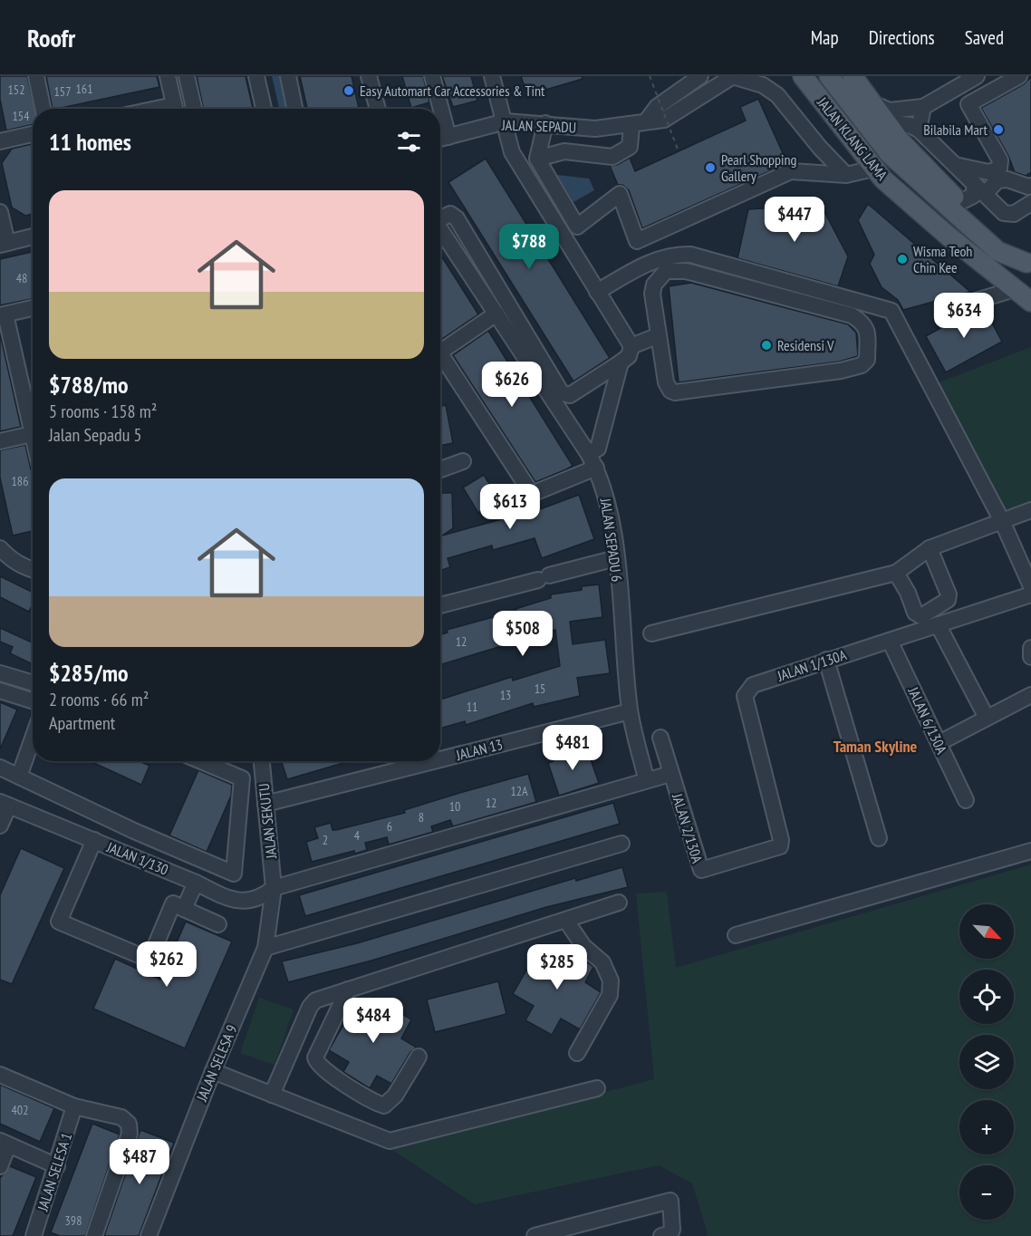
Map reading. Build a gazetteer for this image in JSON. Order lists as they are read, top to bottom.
{
  "streets": {
    "main road": ["JALAN KLANG LAMA"],
    "street": [
      "JALAN SEPADU",
      "JALAN SEPADU 6",
      "JALAN 1/130A",
      "JALAN 6/130A",
      "JALAN 13",
      "JALAN SEKUTU",
      "JALAN 2/130A",
      "JALAN 1/130",
      "JALAN SELESA 9",
      "JALAN SELESA 1"
    ]
  },
  "crossings": [
    ["JALAN SEPADU 6", "JALAN 13"],
    ["JALAN SEPADU 6", "JALAN 1/130"],
    ["JALAN 1/130A", "JALAN 6/130A"],
    ["JALAN 1/130A", "JALAN 2/130A"],
    ["JALAN 13", "JALAN SEKUTU"],
    ["JALAN SEKUTU", "JALAN 1/130"],
    ["JALAN SEKUTU", "JALAN SELESA 9"],
    ["JALAN 2/130A", "JALAN 1/130"],
    ["JALAN 1/130", "JALAN SELESA 9"]
  ],
  "districts": ["Taman Skyline"],
  "places": [
    "Easy Automart Car Accessories & Tint",
    "Bilabila Mart",
    "Pearl Shopping Gallery",
    "Wisma Teoh Chin Kee",
    "Residensi V"
  ],
  "house_numbers": [
    "161",
    "152",
    "157",
    "154",
    "48",
    "186",
    "12",
    "15",
    "13",
    "11",
    "12A",
    "12",
    "10",
    "8",
    "6",
    "4",
    "2",
    "402",
    "398"
  ],
  "north": "bottom right",
  "page": {
    "header": "Roofr",
    "nav": ["Map", "Directions", "Saved"],
    "heading": "11 homes",
    "list": [
      {
        "name": "$788/mo",
        "note": "5 rooms · 158 m² · Jalan Sepadu 5"
      },
      {
        "name": "$285/mo",
        "note": "2 rooms · 66 m² · Apartment"
      }
    ],
    "price": [
      "$447",
      "$788",
      "$634",
      "$626",
      "$613",
      "$508",
      "$481",
      "$262",
      "$285",
      "$484",
      "$487"
    ],
    "map_buttons": ["+", "−"]
  }
}
